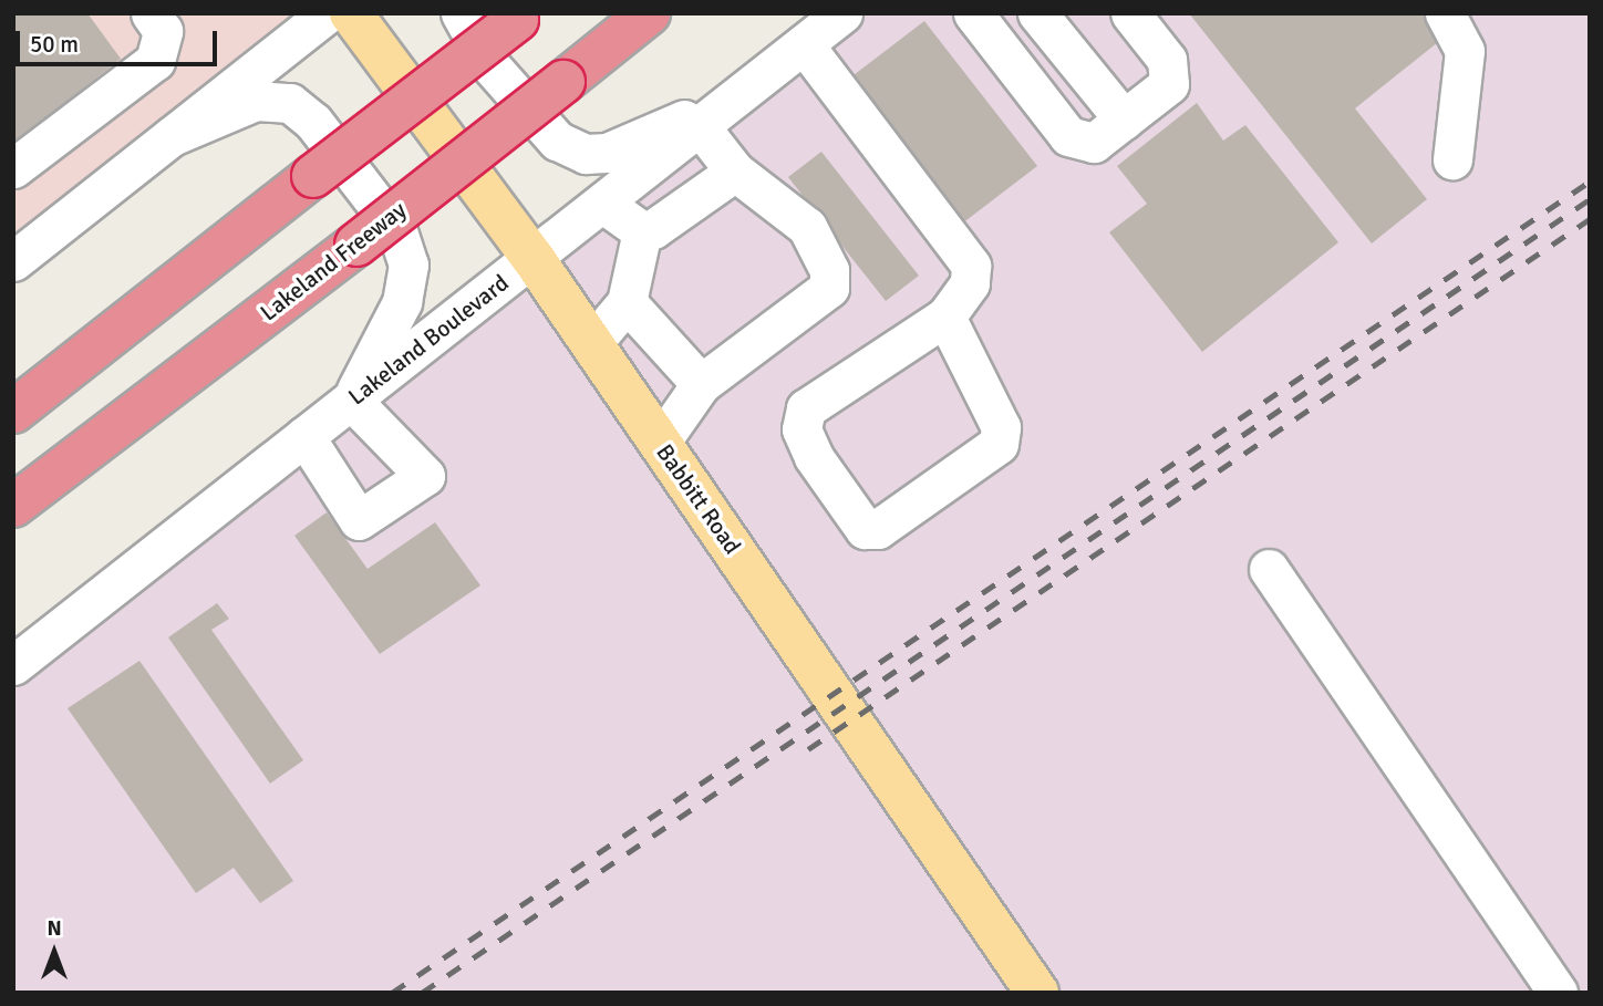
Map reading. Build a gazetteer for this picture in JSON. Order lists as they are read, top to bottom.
{
  "streets": {
    "highway": ["Lakeland Freeway"],
    "main road": ["Babbitt Road"],
    "street": ["Lakeland Boulevard"]
  },
  "crossings": [
    ["Lakeland Boulevard", "Babbitt Road"]
  ],
  "scale_bar": "50 m",
  "north": "top"
}
